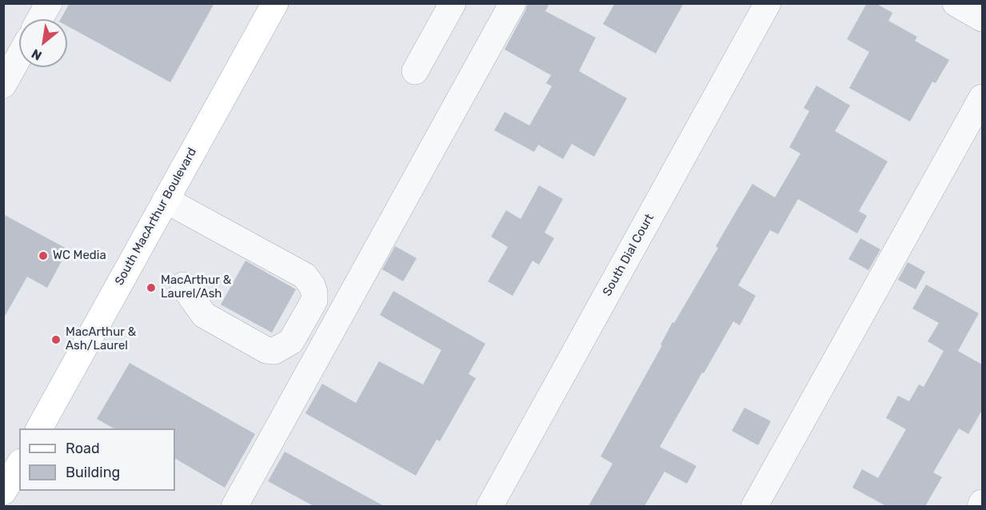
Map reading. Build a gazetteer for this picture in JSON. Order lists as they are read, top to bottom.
{
  "streets": {
    "main road": ["South MacArthur Boulevard"],
    "street": ["South Dial Court"]
  },
  "places": ["WC Media", "MacArthur & Laurel/Ash", "MacArthur & Ash/Laurel"],
  "legend": ["Road", "Building"],
  "north": "bottom left"
}
